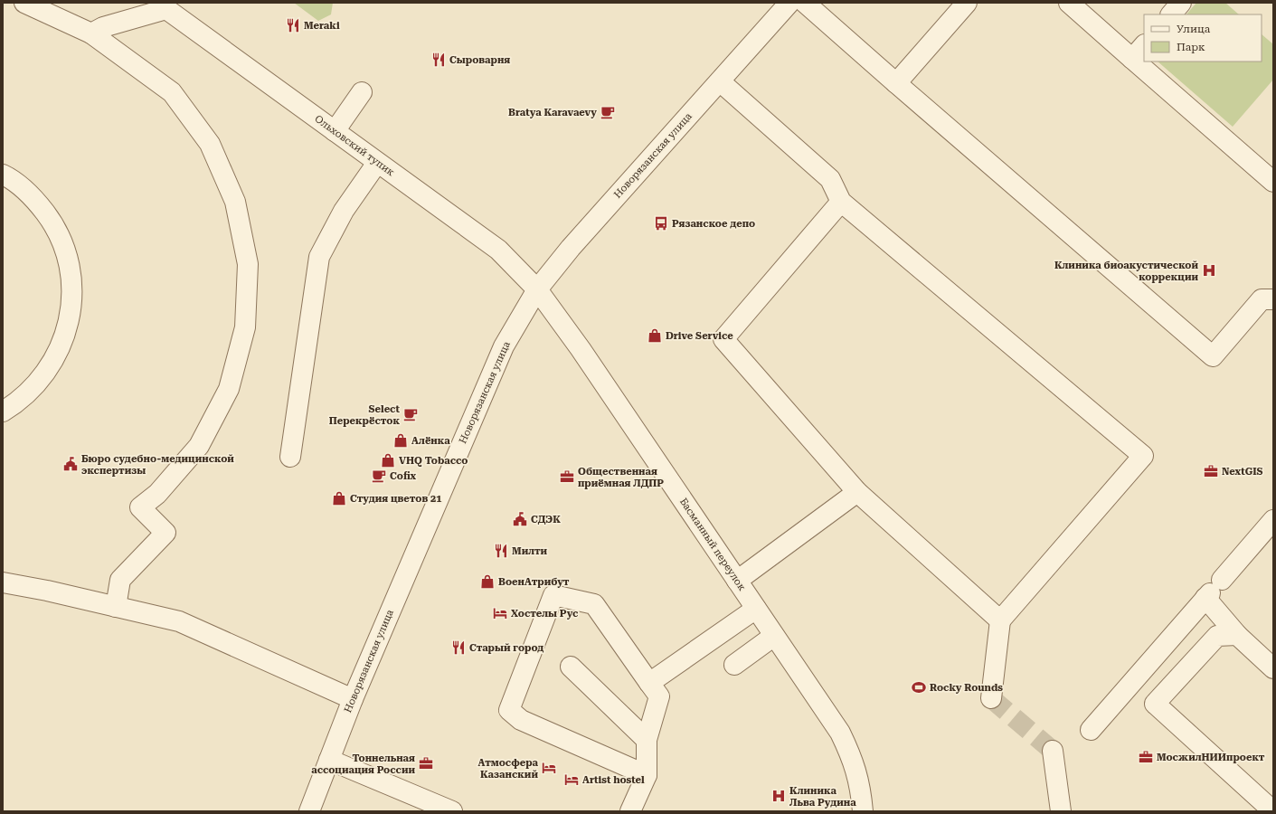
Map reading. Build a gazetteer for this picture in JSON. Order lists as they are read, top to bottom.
{
  "streets": {
    "street": ["Ольховский тупик", "Новорязанская улица", "Басманный переулок"]
  },
  "crossings": [
    ["Ольховский тупик", "Новорязанская улица"],
    ["Ольховский тупик", "Басманный переулок"],
    ["Новорязанская улица", "Басманный переулок"]
  ],
  "places": {
    "restaurant": [
      "Meraki",
      "Сыроварня",
      "Милти",
      "Старый город"
    ],
    "cafe": ["Bratya Karavaevy", "Select Перекрёсток", "Cofix"],
    "bus stop": ["Рязанское депо"],
    "hospital": ["Клиника биоакустической коррекции", "Клиника Льва Рудина"],
    "shop": [
      "Drive Service",
      "Алёнка",
      "VHQ Tobacco",
      "Студия цветов 21",
      "ВоенАтрибут"
    ],
    "public building": ["Бюро судебно-медицинской экспертизы", "СДЭК"],
    "office": [
      "NextGIS",
      "Общественная приёмная ЛДПР",
      "МосжилНИИпроект",
      "Тоннельная ассоциация России"
    ],
    "hotel": ["Хостелы Рус", "Атмосфера Казанский", "Artist hostel"],
    "sports": ["Rocky Rounds"]
  },
  "legend": ["Улица", "Парк"]
}
